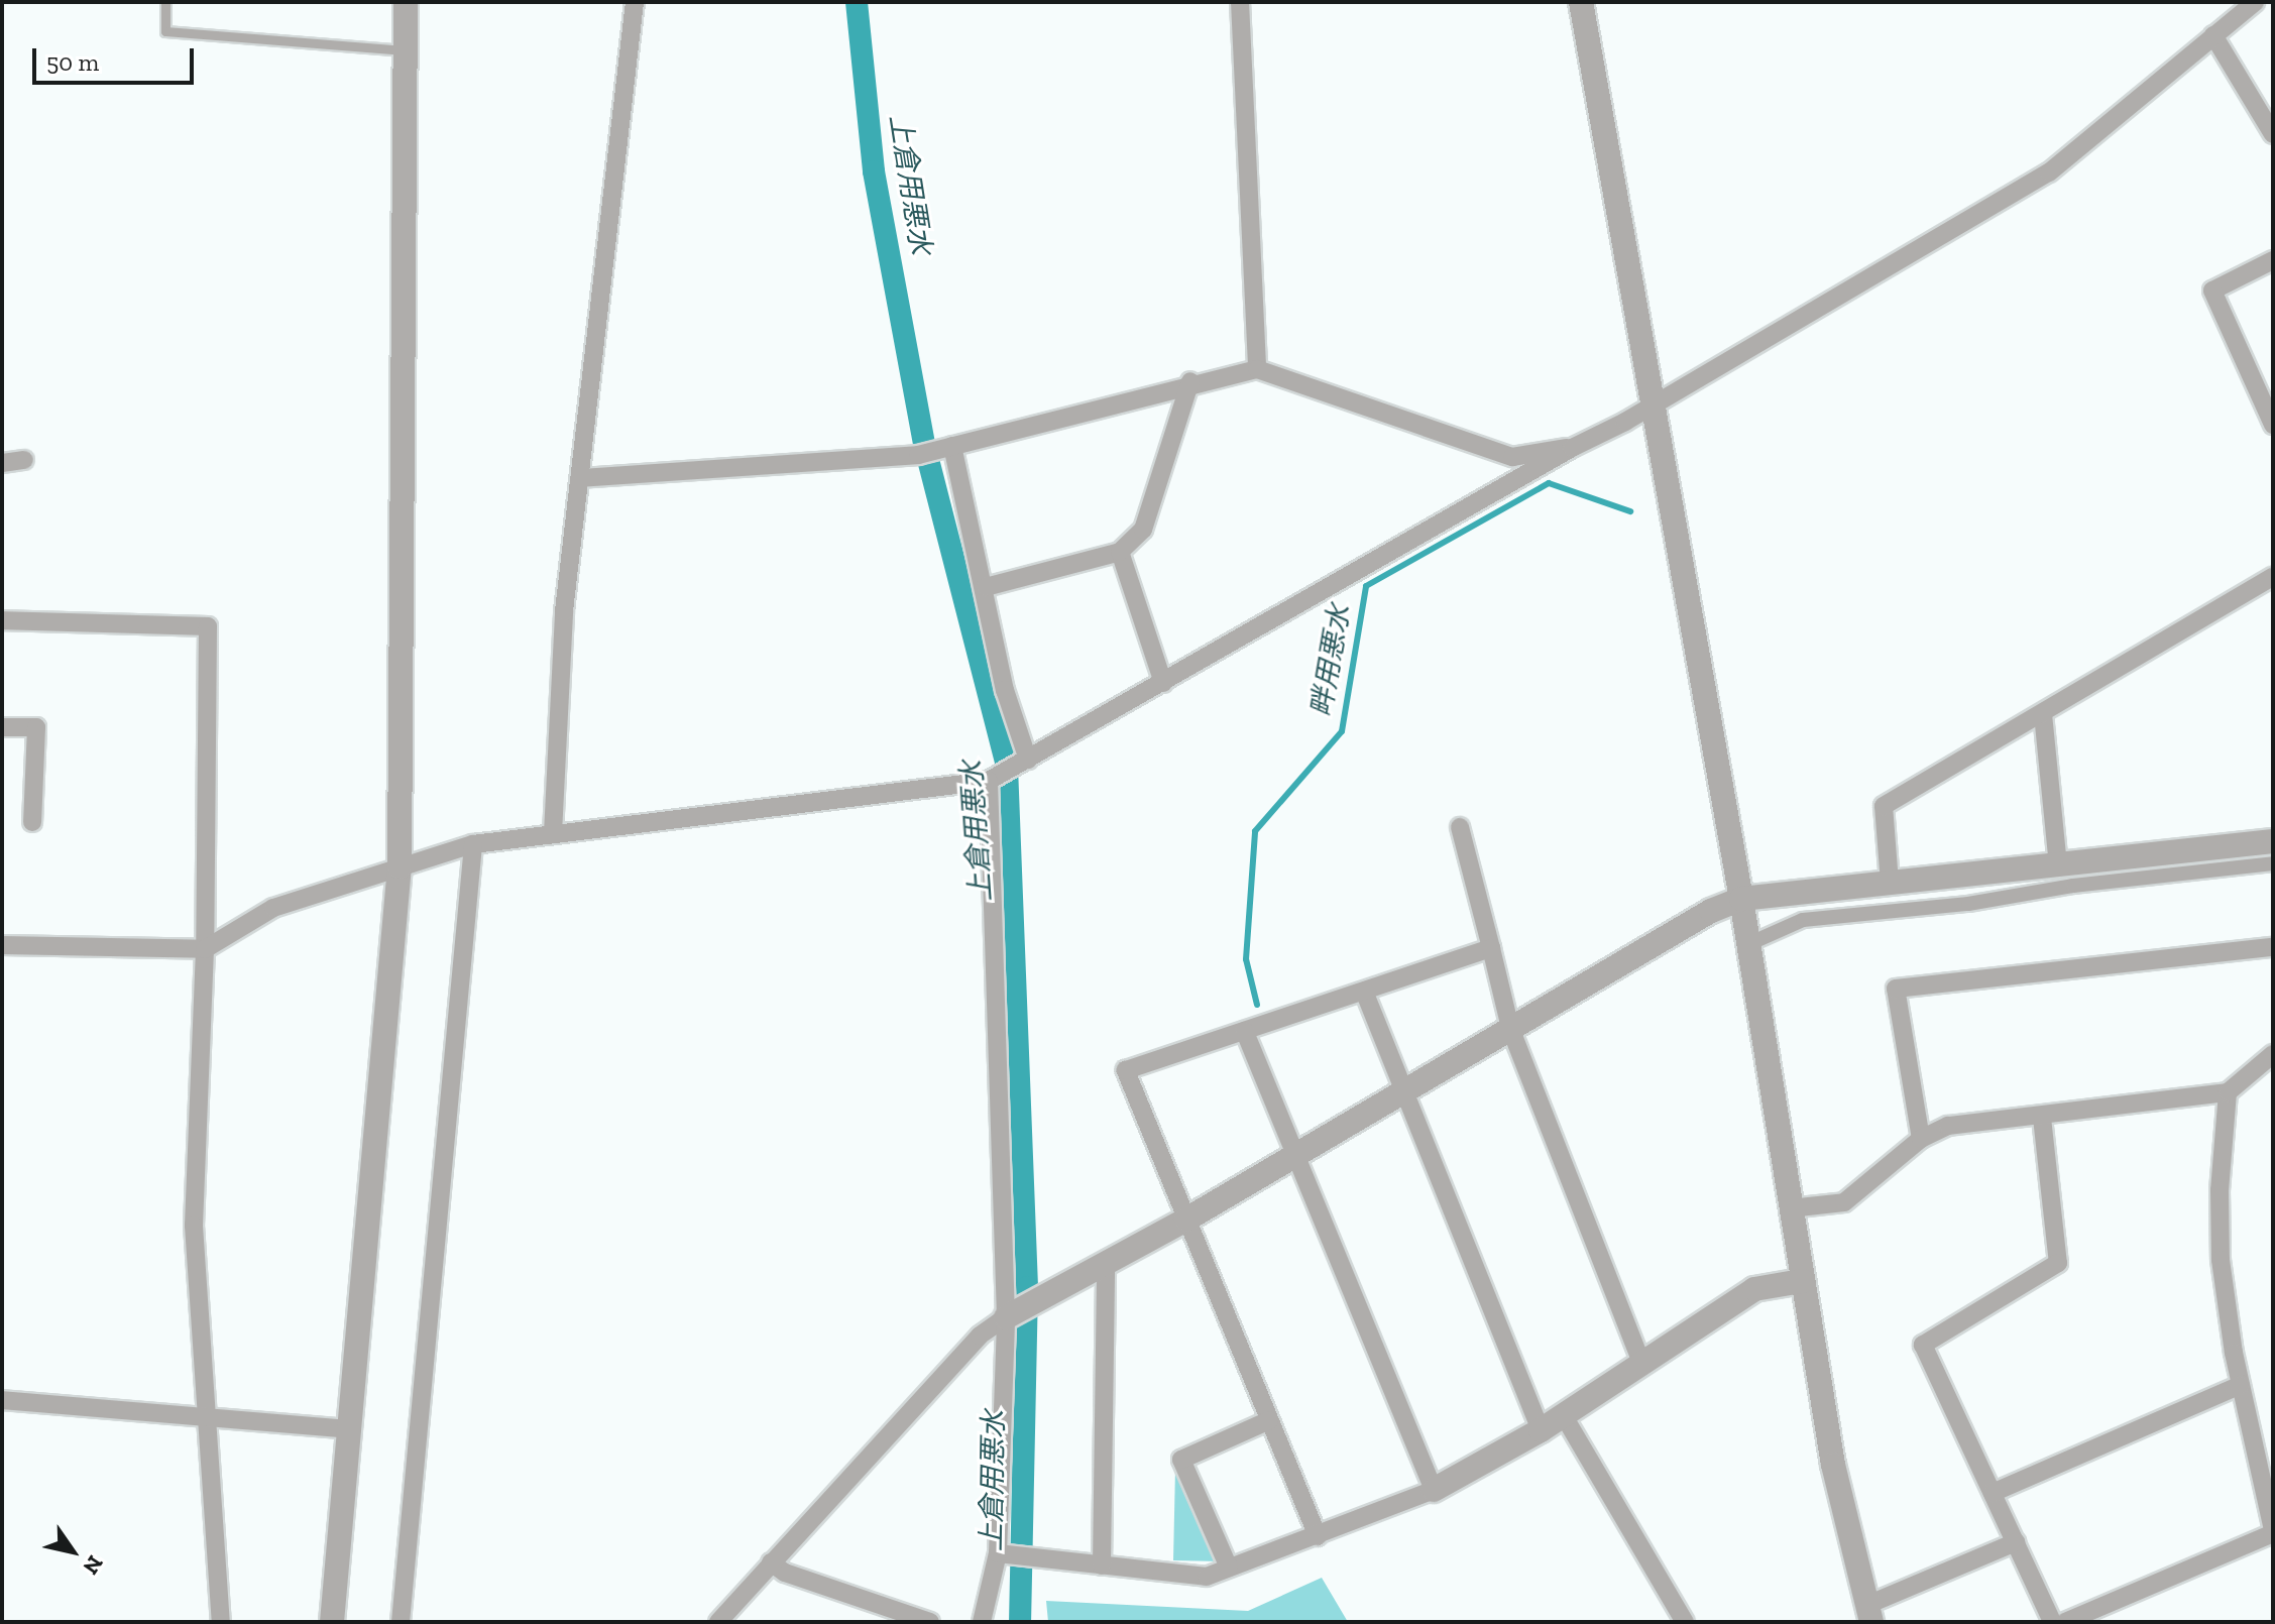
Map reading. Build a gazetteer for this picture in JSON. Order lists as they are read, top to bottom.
{
  "water": ["上倉用悪水", "畔用悪水"],
  "scale_bar": "50 m",
  "north": "bottom right"
}
